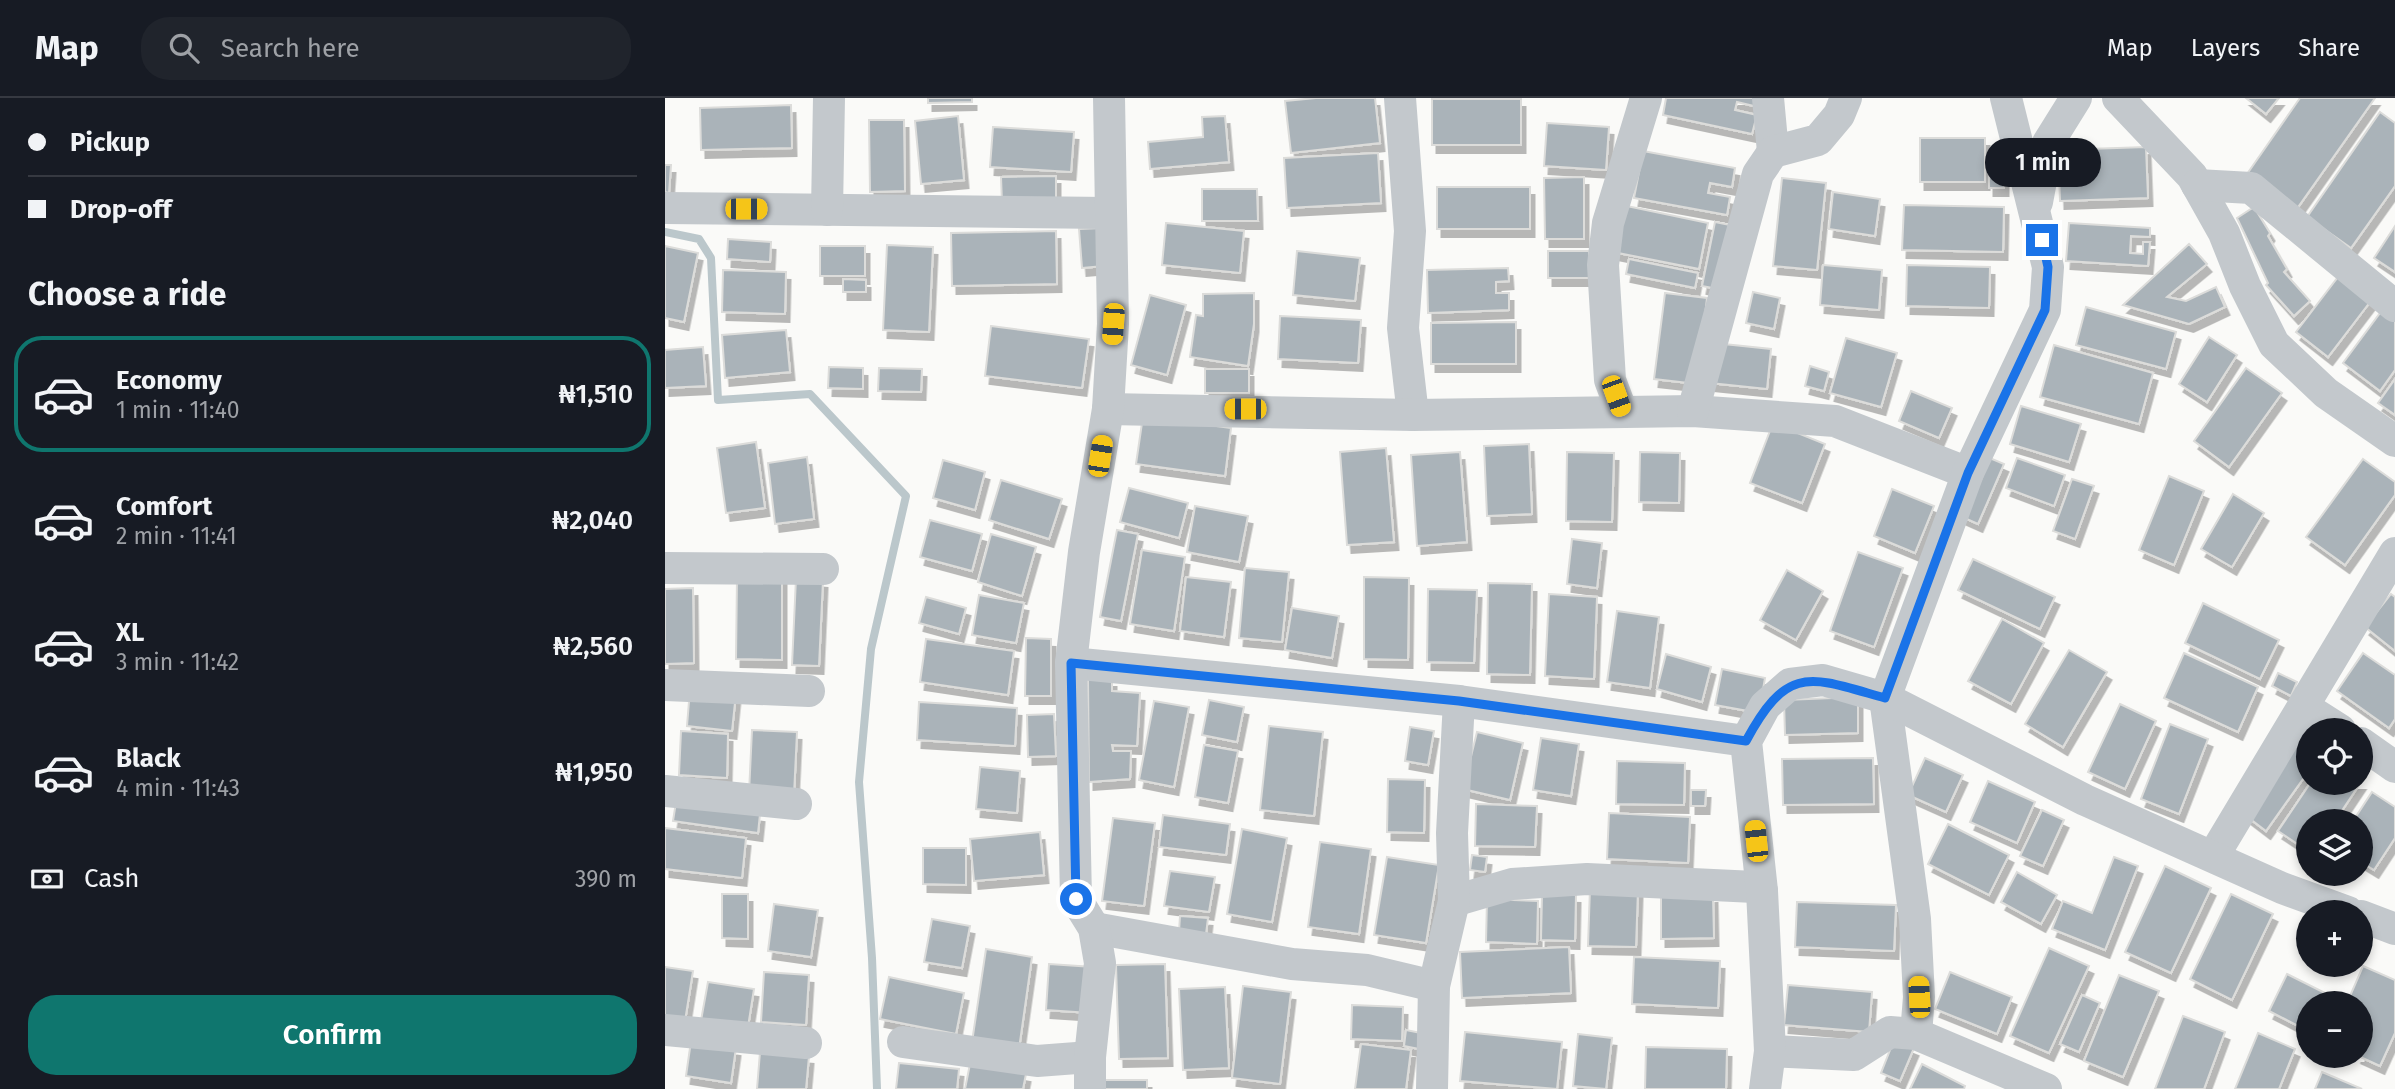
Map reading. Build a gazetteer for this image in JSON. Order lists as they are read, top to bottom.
{
  "page": {
    "header": "Map",
    "search": "Search here",
    "nav": ["Map", "Layers", "Share"],
    "banner": ["Pickup", "Drop-off"],
    "bubble": "1 min",
    "heading": "Choose a ride",
    "list": [
      {
        "name": "Economy",
        "note": "1 min · 11:40",
        "value": "₦1,510"
      },
      {
        "name": "Comfort",
        "note": "2 min · 11:41",
        "value": "₦2,040"
      },
      {
        "name": "XL",
        "note": "3 min · 11:42",
        "value": "₦2,560"
      },
      {
        "name": "Black",
        "note": "4 min · 11:43",
        "value": "₦1,950"
      }
    ],
    "map_buttons": ["+", "−"],
    "pay": ["Cash", "390 m"],
    "buttons": "Confirm"
  }
}
